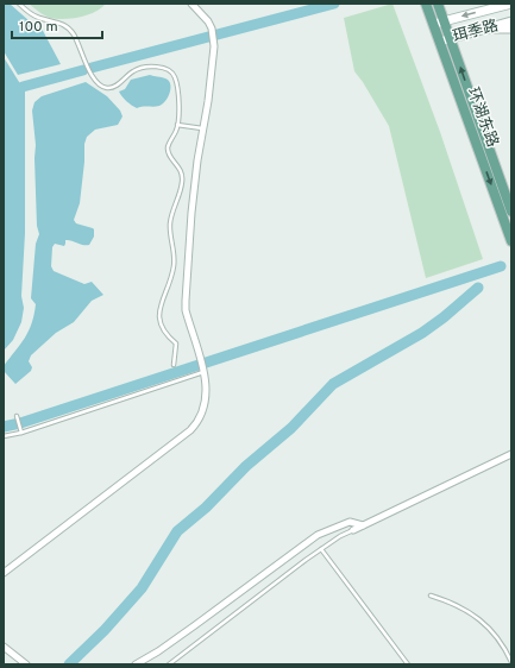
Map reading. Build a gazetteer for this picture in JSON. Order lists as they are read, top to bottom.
{
  "streets": {
    "main road": ["珥季路", "环湖东路"]
  },
  "crossings": [
    ["珥季路", "环湖东路"]
  ],
  "scale_bar": "100 m"
}
